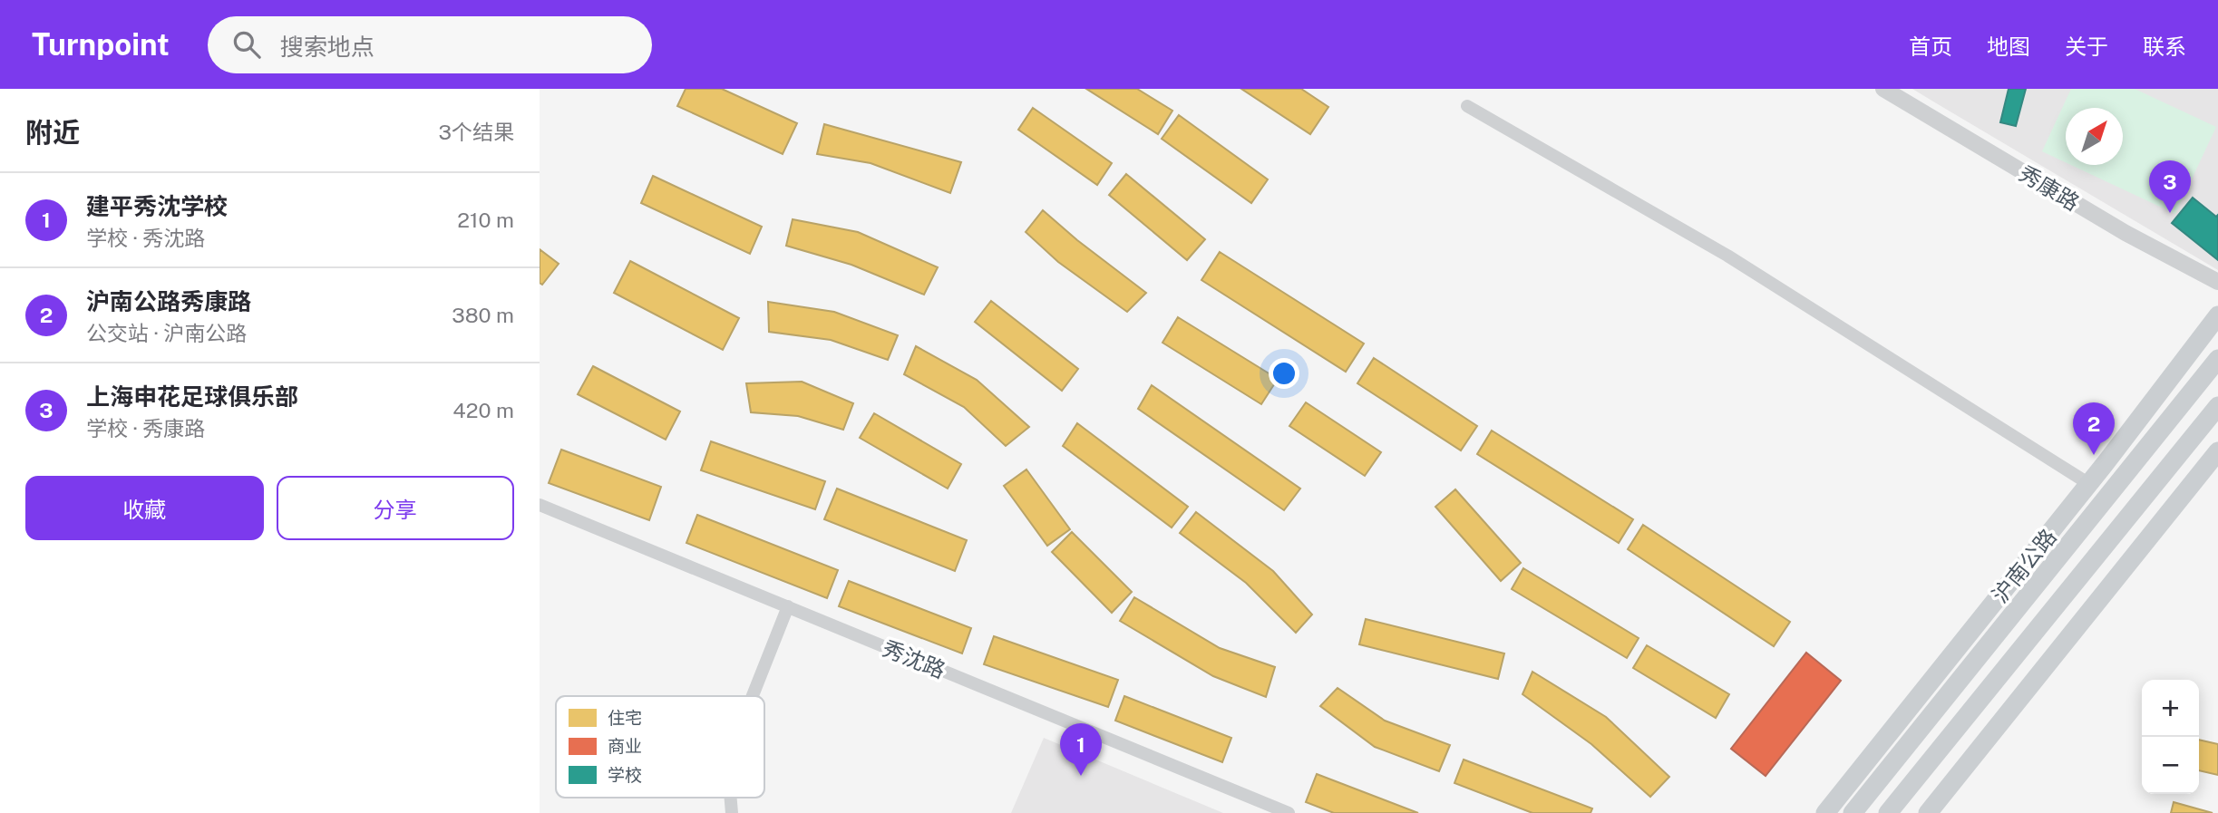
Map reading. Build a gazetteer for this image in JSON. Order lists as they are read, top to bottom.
{
  "streets": {
    "main road": ["沪南公路"],
    "street": ["秀康路", "秀沈路"]
  },
  "legend": ["住宅", "商业", "学校"],
  "north": "top right",
  "page": {
    "header": "Turnpoint",
    "search": "搜索地点",
    "nav": [
      "首页",
      "地图",
      "关于",
      "联系"
    ],
    "heading": ["附近", "3个结果"],
    "pins": ["3", "2", "1"],
    "list": [
      {
        "mark": "1",
        "name": "建平秀沈学校",
        "note": "学校 · 秀沈路",
        "value": "210 m"
      },
      {
        "mark": "2",
        "name": "沪南公路秀康路",
        "note": "公交站 · 沪南公路",
        "value": "380 m"
      },
      {
        "mark": "3",
        "name": "上海申花足球俱乐部",
        "note": "学校 · 秀康路",
        "value": "420 m"
      }
    ],
    "buttons": ["收藏", "分享"],
    "map_buttons": ["+", "−"]
  }
}
